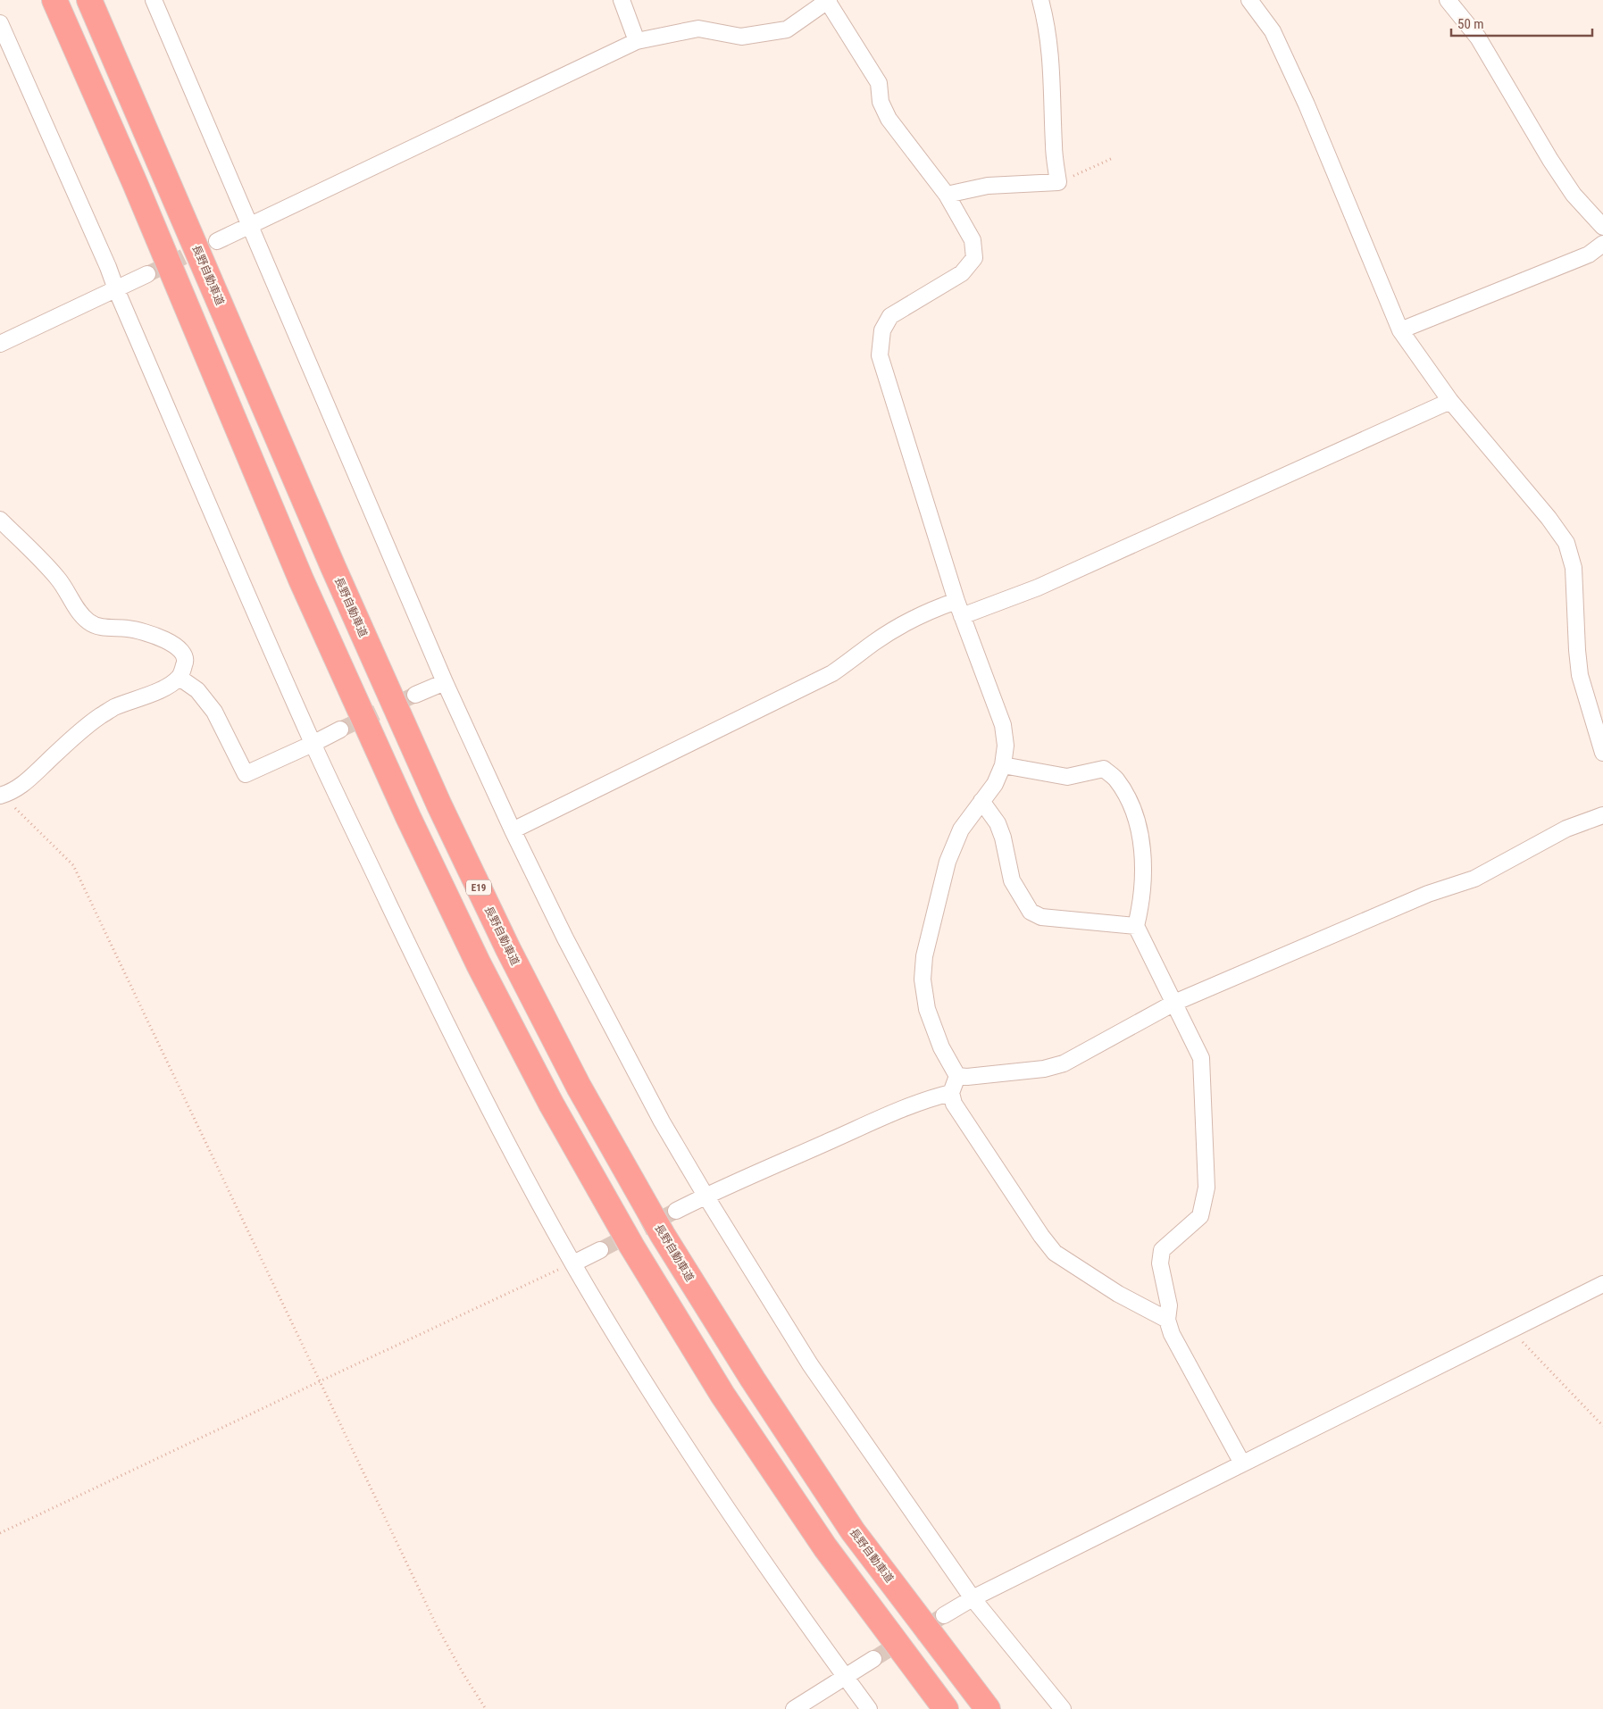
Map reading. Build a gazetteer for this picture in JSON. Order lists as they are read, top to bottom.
{
  "streets": {
    "highway": ["長野自動車道", "E19"]
  },
  "scale_bar": "50 m"
}
